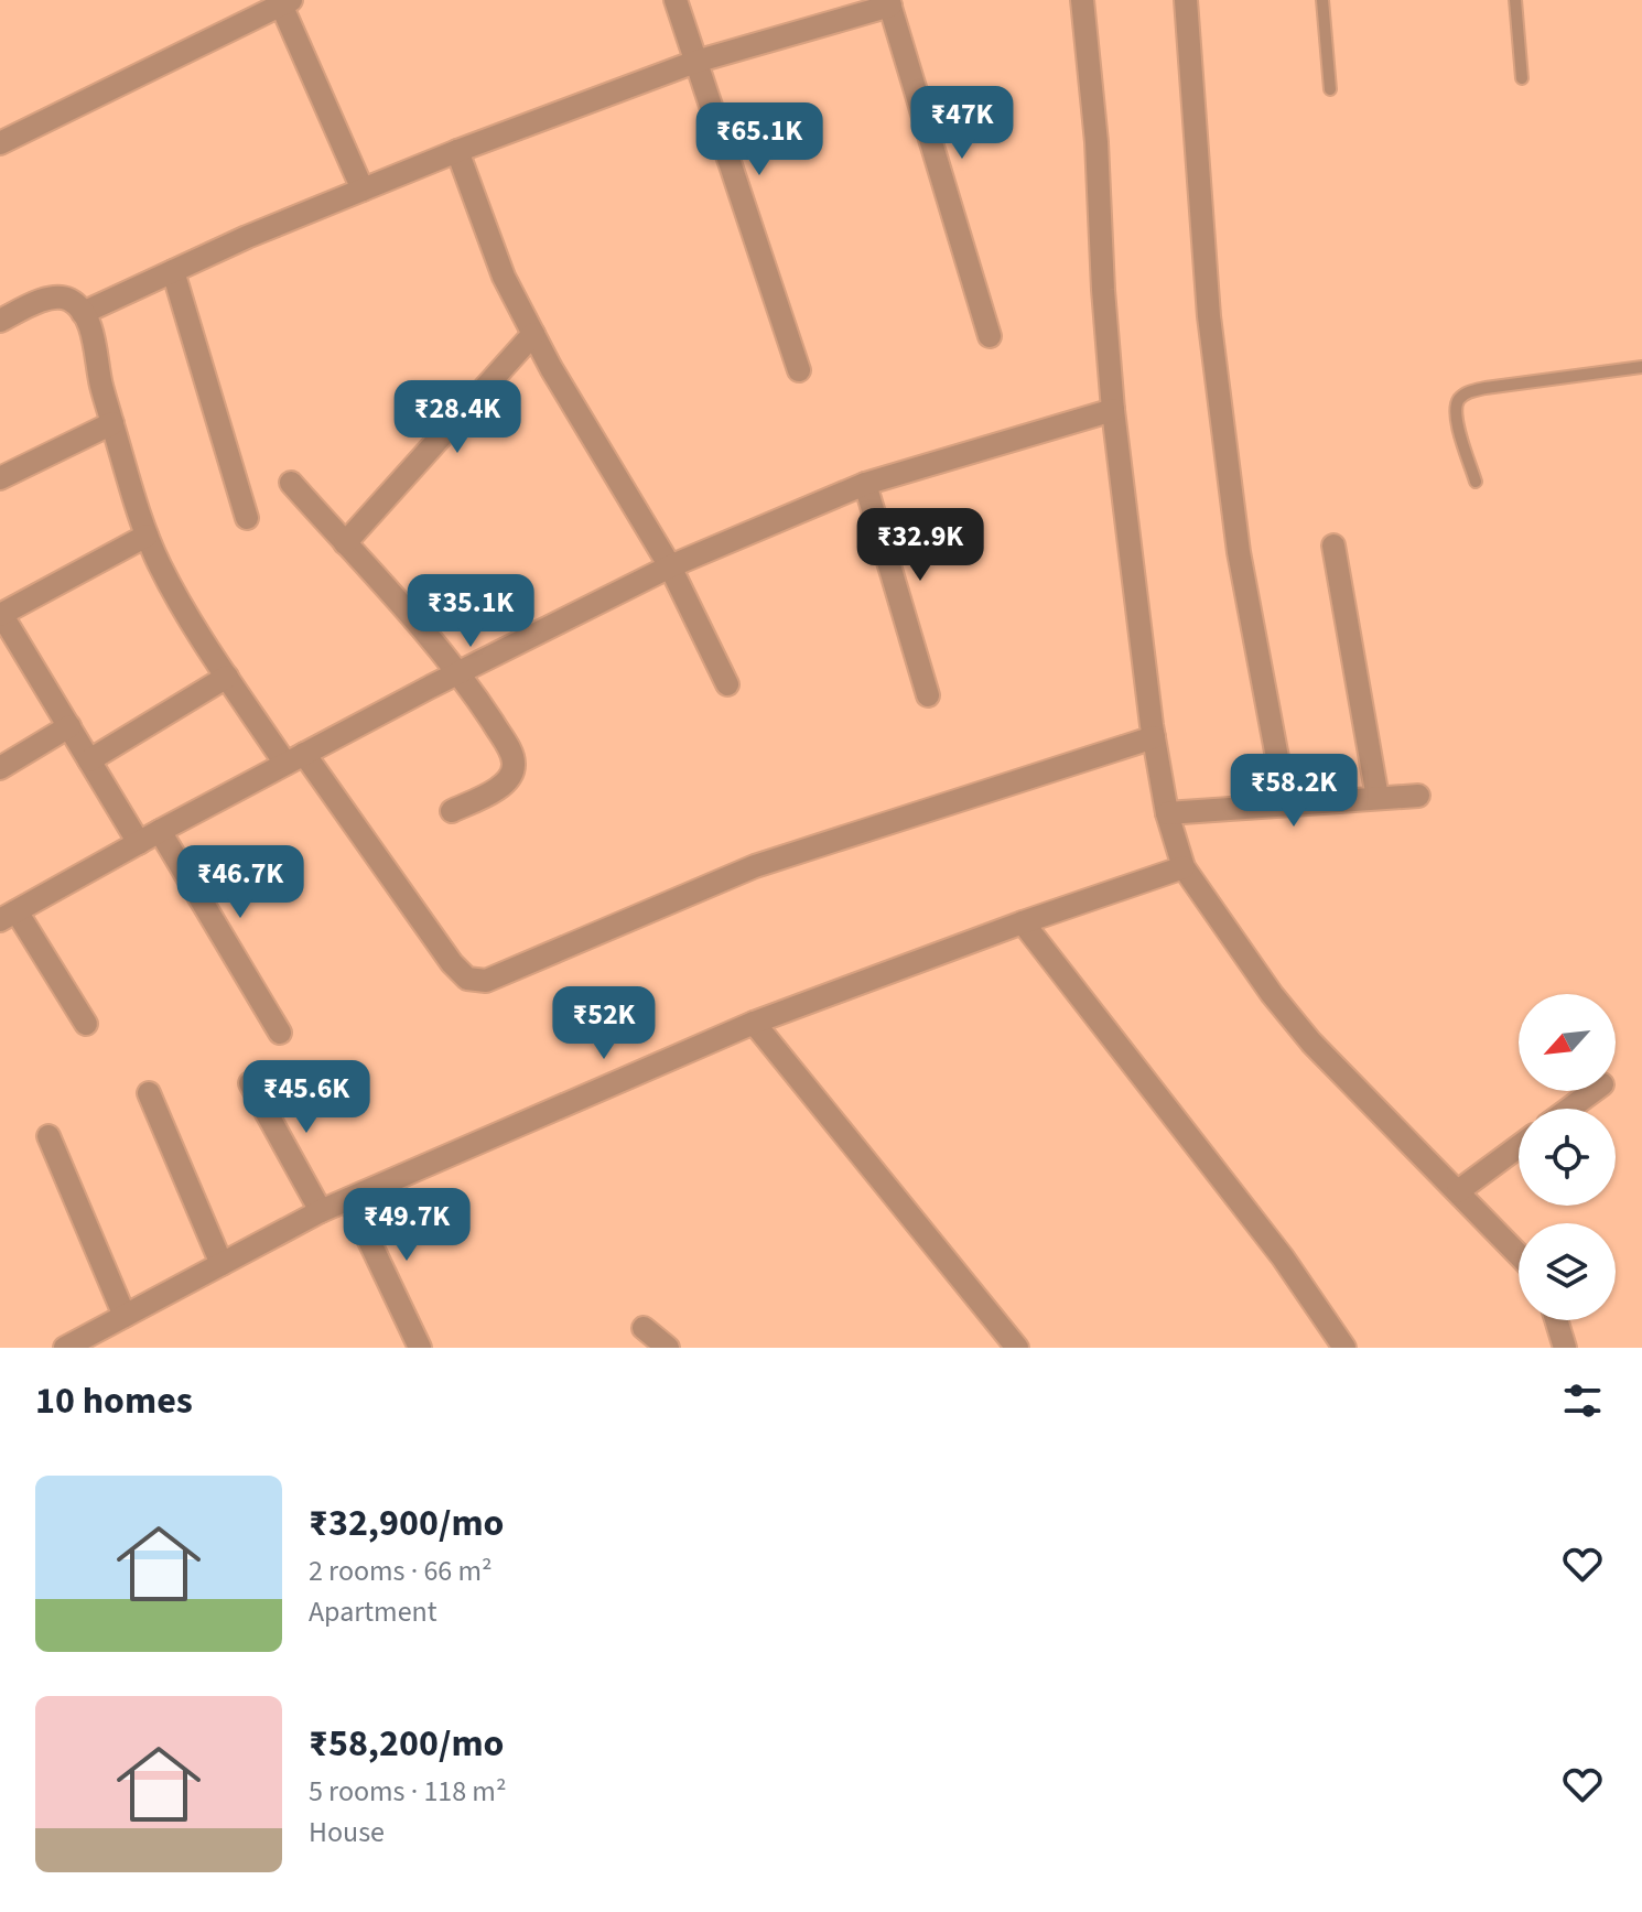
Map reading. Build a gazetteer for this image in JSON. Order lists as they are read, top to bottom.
{
  "north": "bottom left",
  "page": {
    "price": [
      "₹47K",
      "₹65.1K",
      "₹28.4K",
      "₹32.9K",
      "₹35.1K",
      "₹58.2K",
      "₹46.7K",
      "₹52K",
      "₹45.6K",
      "₹49.7K"
    ],
    "heading": "10 homes",
    "list": [
      {
        "name": "₹32,900/mo",
        "note": "2 rooms · 66 m² · Apartment"
      },
      {
        "name": "₹58,200/mo",
        "note": "5 rooms · 118 m² · House"
      }
    ]
  }
}
